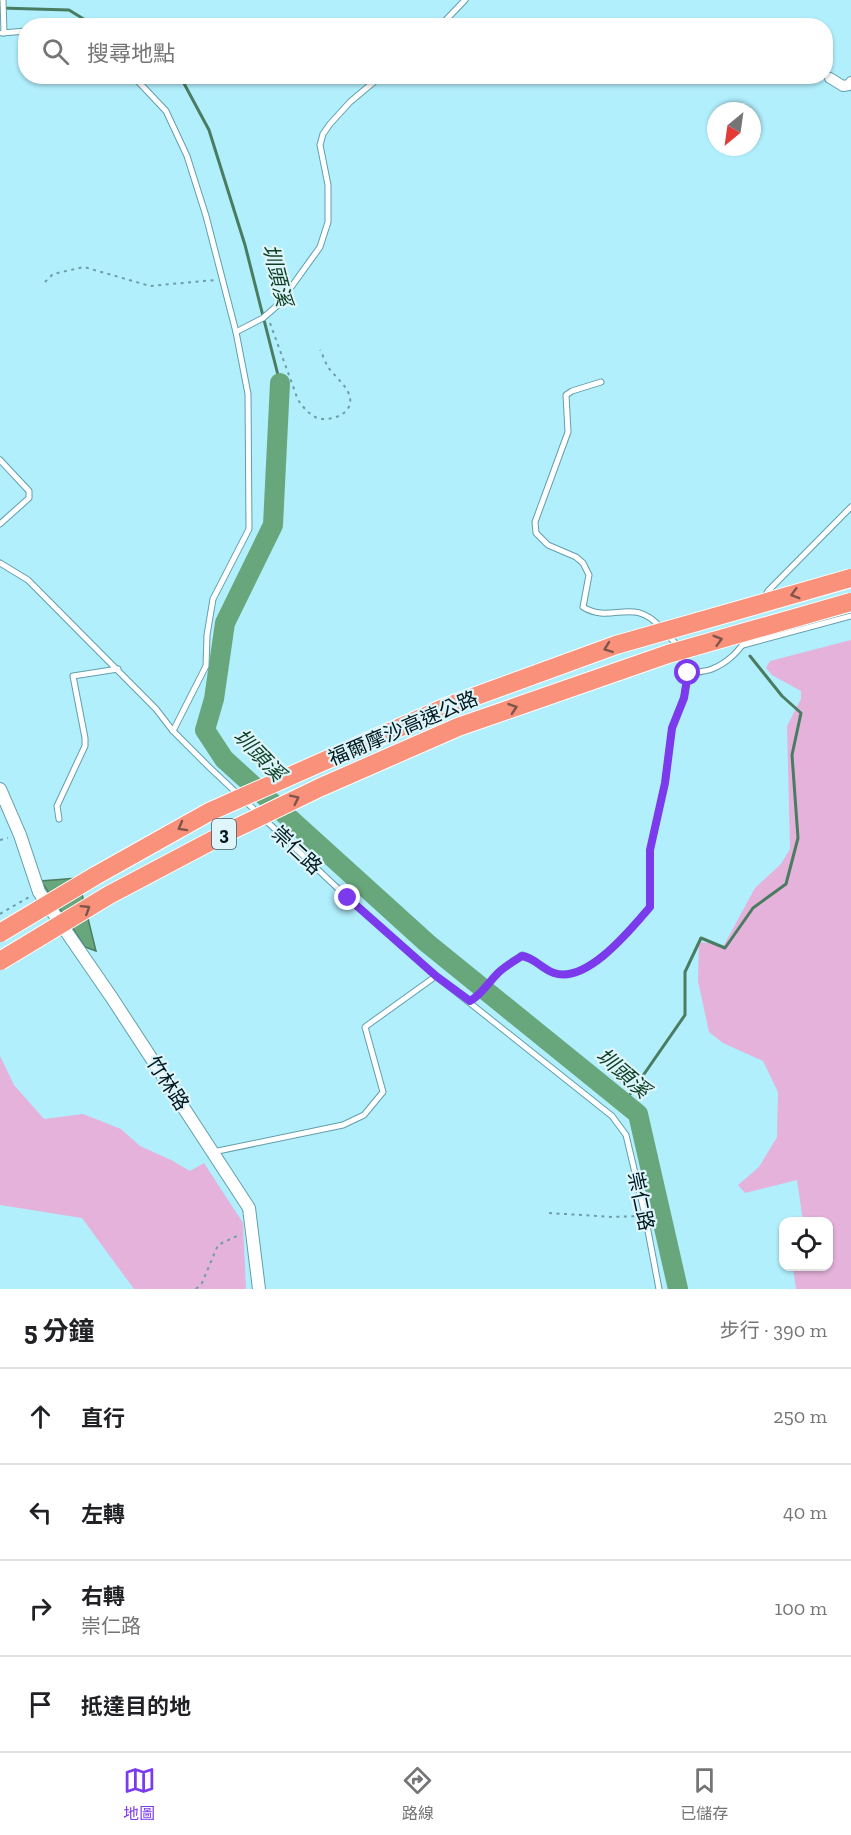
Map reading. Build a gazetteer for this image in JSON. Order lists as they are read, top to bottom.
{
  "streets": {
    "highway": ["福爾摩沙高速公路", "3"],
    "street": ["竹林路"],
    "lane": ["崇仁路"]
  },
  "water": ["圳頭溪"],
  "north": "bottom left",
  "page": {
    "search": "搜尋地點",
    "heading": ["5 分鐘", "步行 · 390 m"],
    "list": [
      ["直行", "250 m"],
      ["左轉", "40 m"],
      ["右轉", "崇仁路", "100 m"],
      "抵達目的地"
    ],
    "nav": ["地圖", "路線", "已儲存"]
  }
}
